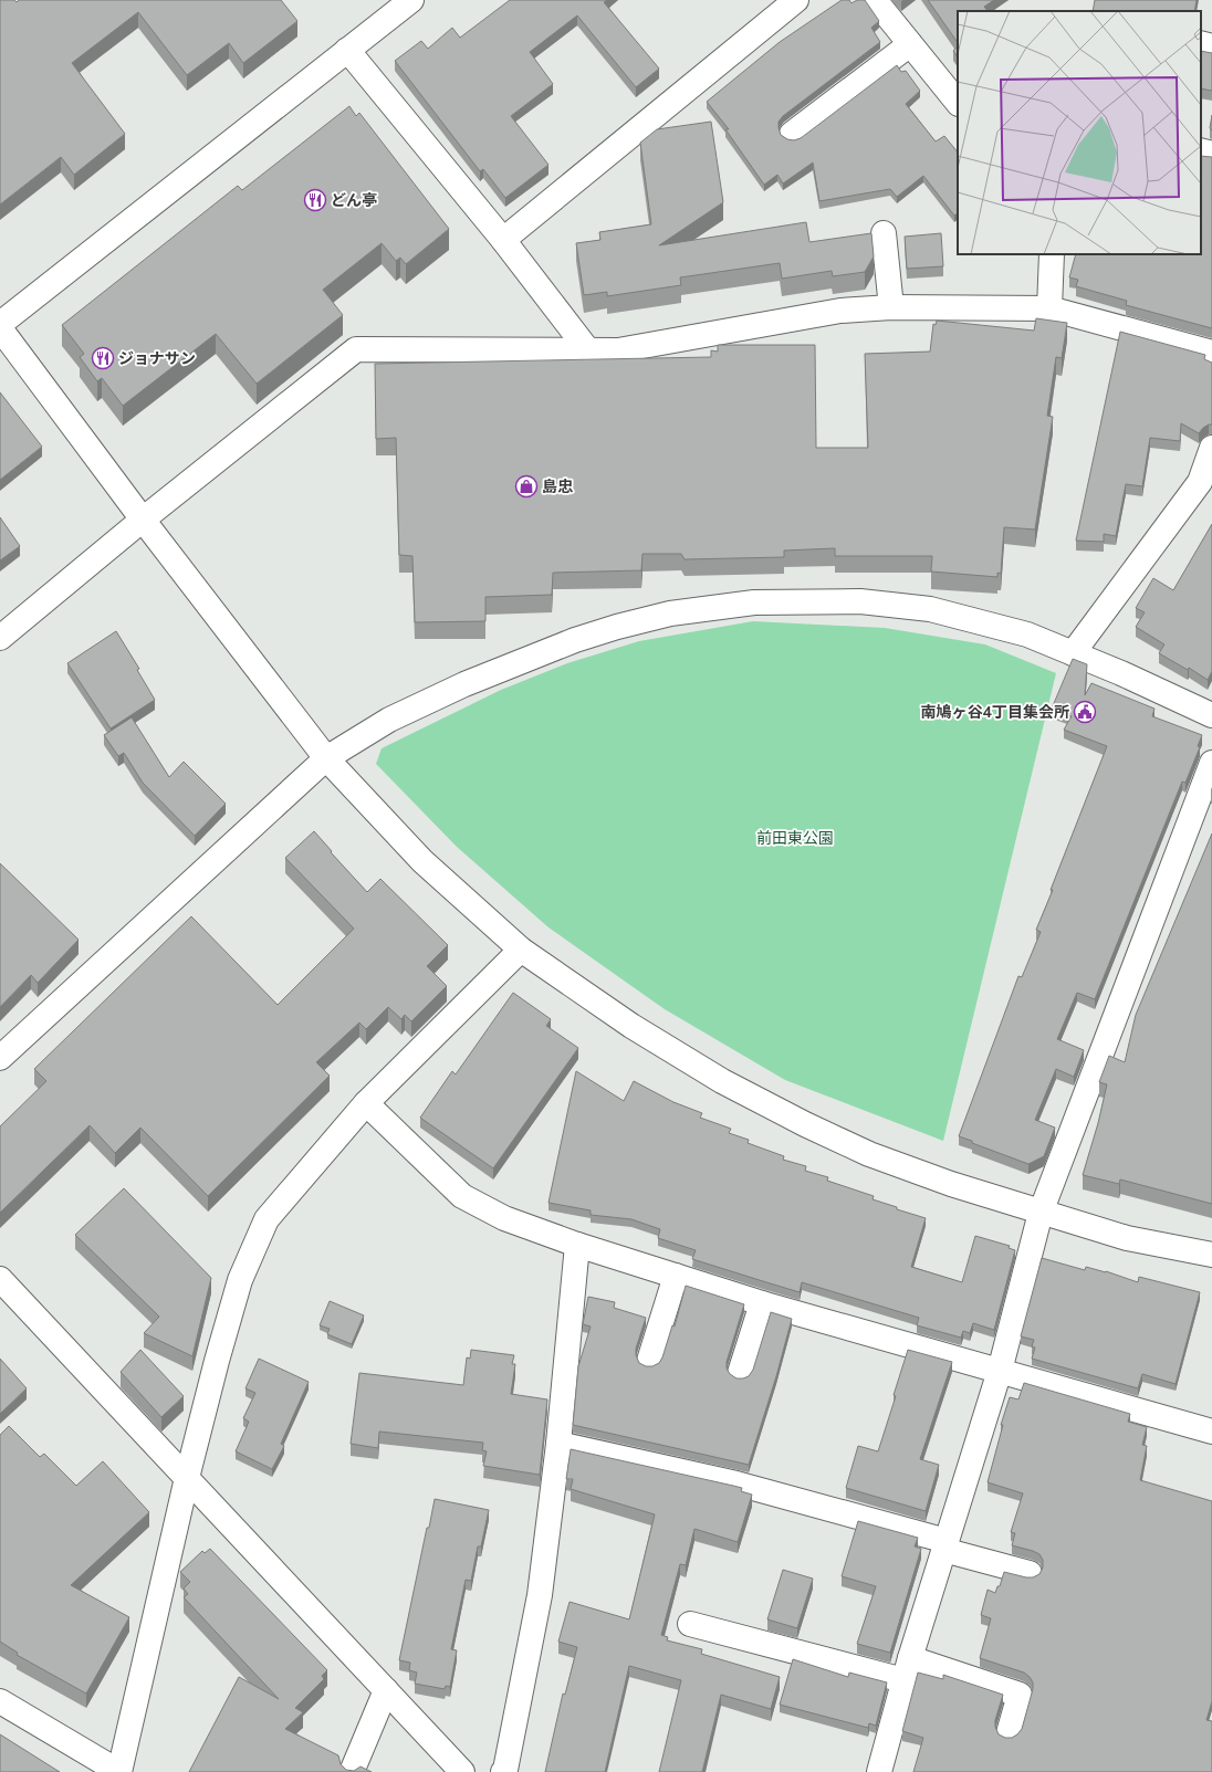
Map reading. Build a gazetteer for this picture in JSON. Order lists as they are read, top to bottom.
{
  "parks": ["前田東公園"],
  "places": {
    "restaurant": ["どん亭", "ジョナサン"],
    "shop": ["島忠"],
    "public building": ["南鳩ヶ谷4丁目集会所"]
  }
}
